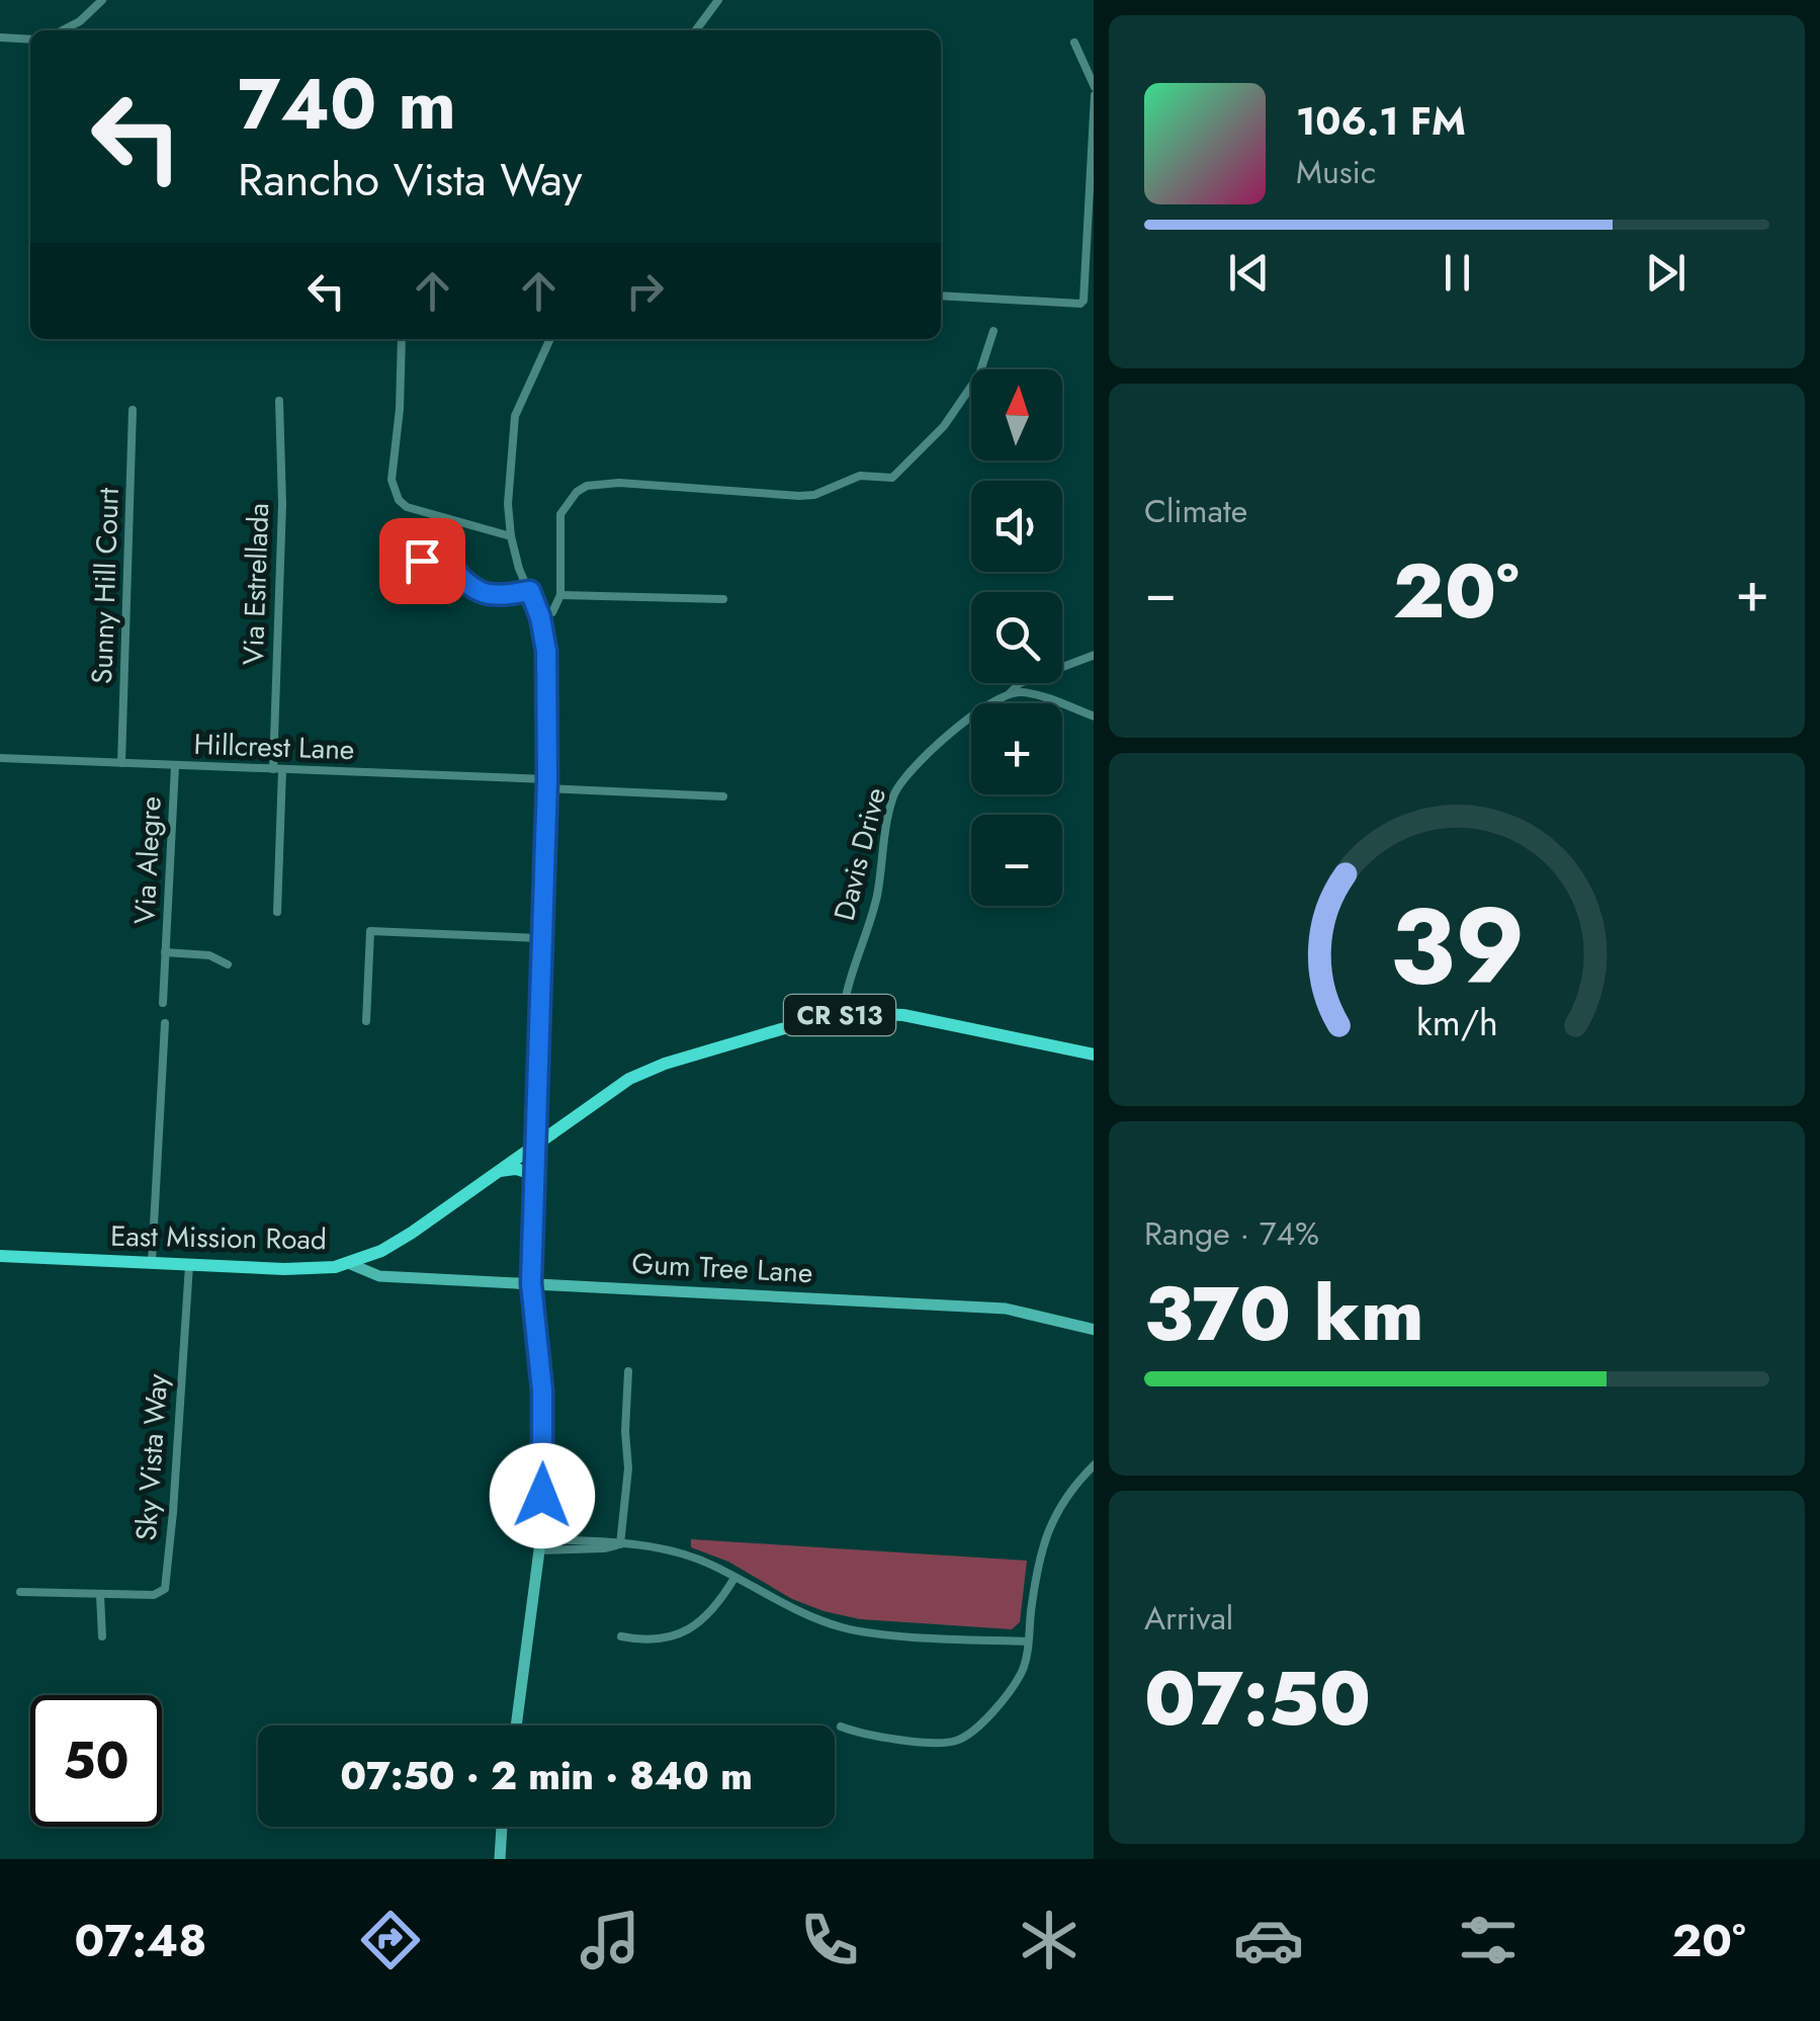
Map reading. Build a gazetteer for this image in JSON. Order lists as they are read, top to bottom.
{
  "streets": {
    "main road": ["CR S13", "East Mission Road"],
    "street": [
      "Via Estrellada",
      "Sunny Hill Court",
      "Hillcrest Lane",
      "Davis Drive",
      "Via Alegre",
      "Gum Tree Lane",
      "Sky Vista Way"
    ]
  },
  "crossings": [
    ["Via Estrellada", "Hillcrest Lane"],
    ["Sunny Hill Court", "Hillcrest Lane"],
    ["Hillcrest Lane", "Via Alegre"],
    ["Davis Drive", "East Mission Road"],
    ["East Mission Road", "Gum Tree Lane"],
    ["East Mission Road", "Sky Vista Way"]
  ],
  "north": "top",
  "page": {
    "turn": ["740 m", "Rancho Vista Way"],
    "song": ["106.1 FM", "Music"],
    "map_buttons": ["+", "−"],
    "tile": [
      "Climate",
      ["Range · 74%", "370 km"],
      ["Arrival", "07:50"]
    ],
    "heat": ["−", "20°", "+"],
    "limit": "50",
    "trip": "07:50 · 2 min · 840 m",
    "tabs": ["07:48", "20°"],
    "gauge": ["39", "km/h"]
  }
}
